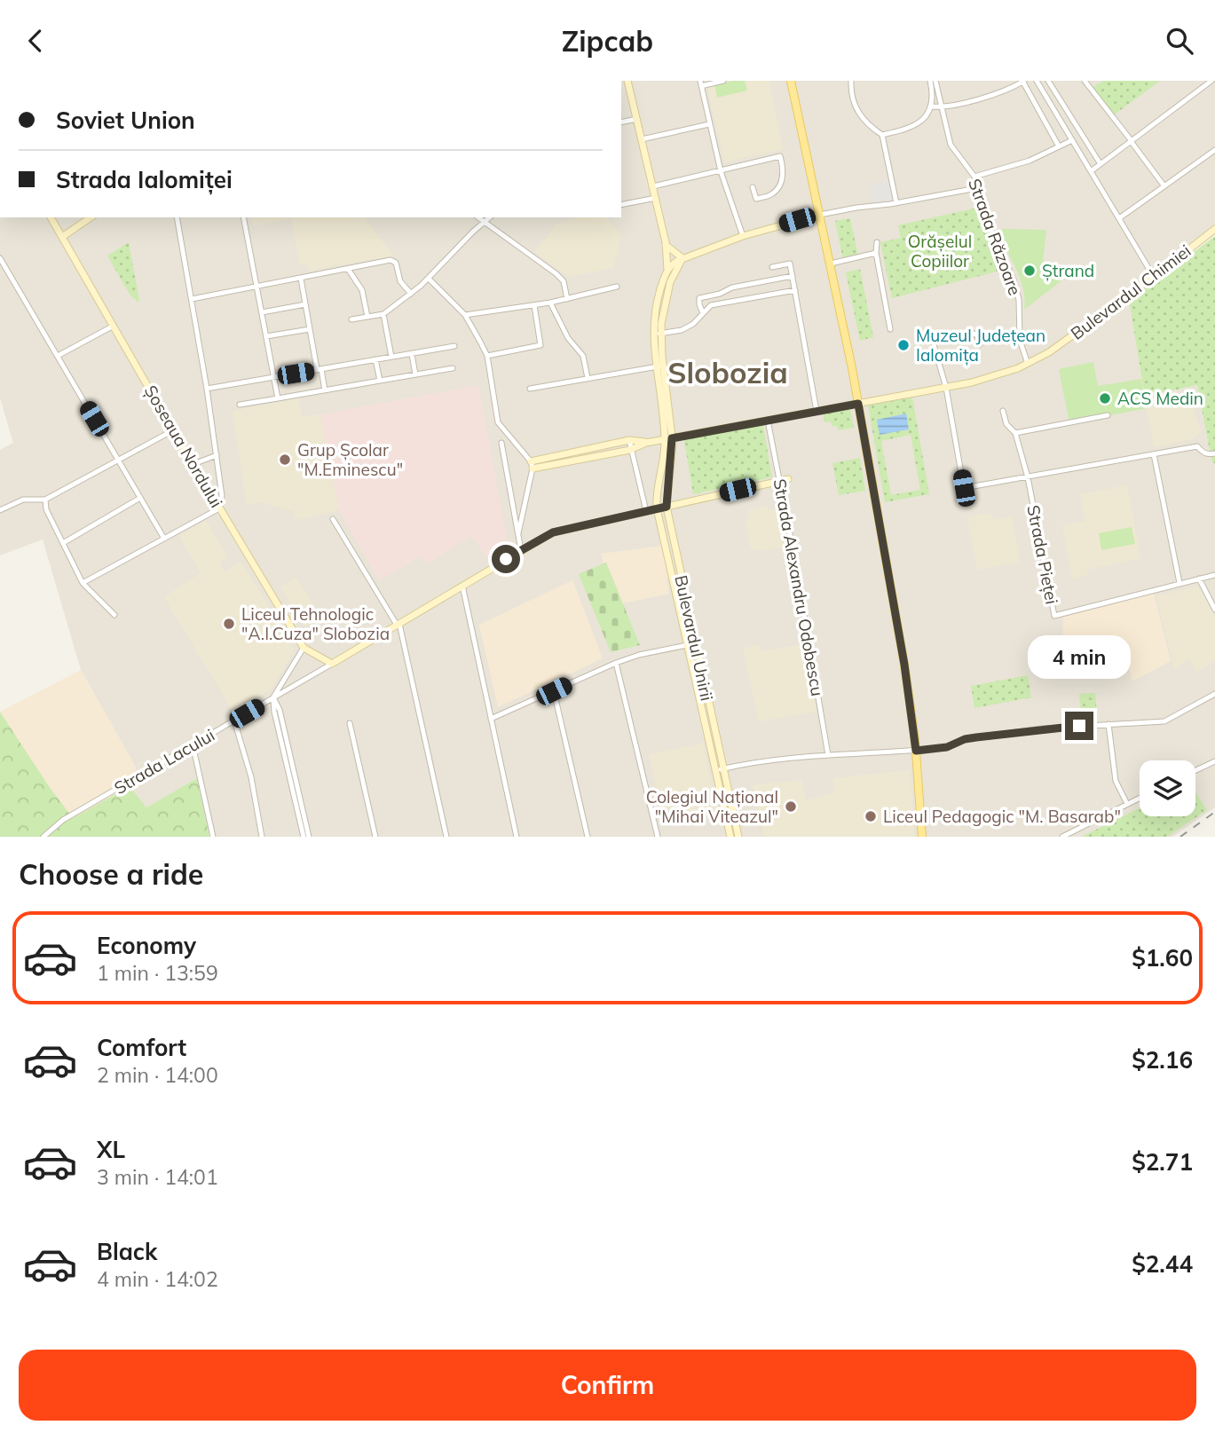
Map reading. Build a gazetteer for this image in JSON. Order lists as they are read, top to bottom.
{
  "streets": {
    "street": [
      "Strada Răzoare",
      "Bulevardul Chimiei",
      "Șoseaua Nordului",
      "Strada Pieței",
      "Strada Alexandru Odobescu",
      "Bulevardul Unirii",
      "Strada Lacului"
    ]
  },
  "crossings": [
    ["Strada Răzoare", "Bulevardul Chimiei"],
    ["Bulevardul Chimiei", "Strada Alexandru Odobescu"],
    ["Bulevardul Chimiei", "Bulevardul Unirii"],
    ["Șoseaua Nordului", "Strada Lacului"],
    ["Strada Alexandru Odobescu", "Strada Lacului"],
    ["Bulevardul Unirii", "Strada Lacului"]
  ],
  "districts": ["Slobozia"],
  "parks": ["Orășelul Copiilor"],
  "places": [
    "Ștrand",
    "Muzeul Județean Ialomița",
    "ACS Medin",
    "Grup Școlar \"M.Eminescu\"",
    "Liceul Tehnologic \"A.I.Cuza\" Slobozia",
    "Colegiul Național \"Mihai Viteazul\"",
    "Liceul Pedagogic \"M. Basarab\""
  ],
  "page": {
    "header": "Zipcab",
    "banner": ["Soviet Union", "Strada Ialomiței"],
    "bubble": "4 min",
    "heading": "Choose a ride",
    "list": [
      {
        "name": "Economy",
        "note": "1 min · 13:59",
        "value": "$1.60"
      },
      {
        "name": "Comfort",
        "note": "2 min · 14:00",
        "value": "$2.16"
      },
      {
        "name": "XL",
        "note": "3 min · 14:01",
        "value": "$2.71"
      },
      {
        "name": "Black",
        "note": "4 min · 14:02",
        "value": "$2.44"
      }
    ],
    "buttons": "Confirm"
  }
}
